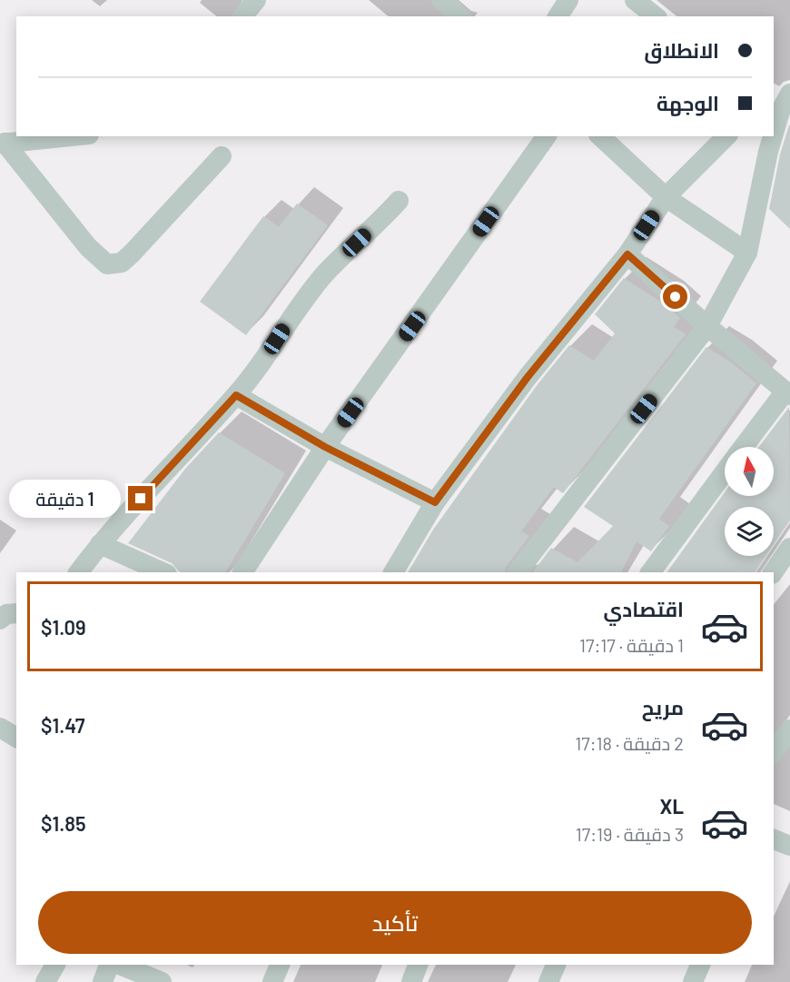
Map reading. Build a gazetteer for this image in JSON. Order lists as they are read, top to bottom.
{
  "north": "top",
  "page": {
    "banner": ["الانطلاق", "الوجهة"],
    "bubble": "1 دقيقة",
    "list": [
      {
        "name": "اقتصادي",
        "note": "1 دقيقة · 17:17",
        "value": "$1.09"
      },
      {
        "name": "مريح",
        "note": "2 دقيقة · 17:18",
        "value": "$1.47"
      },
      {
        "name": "XL",
        "note": "3 دقيقة · 17:19",
        "value": "$1.85"
      }
    ],
    "buttons": "تأكيد"
  }
}
